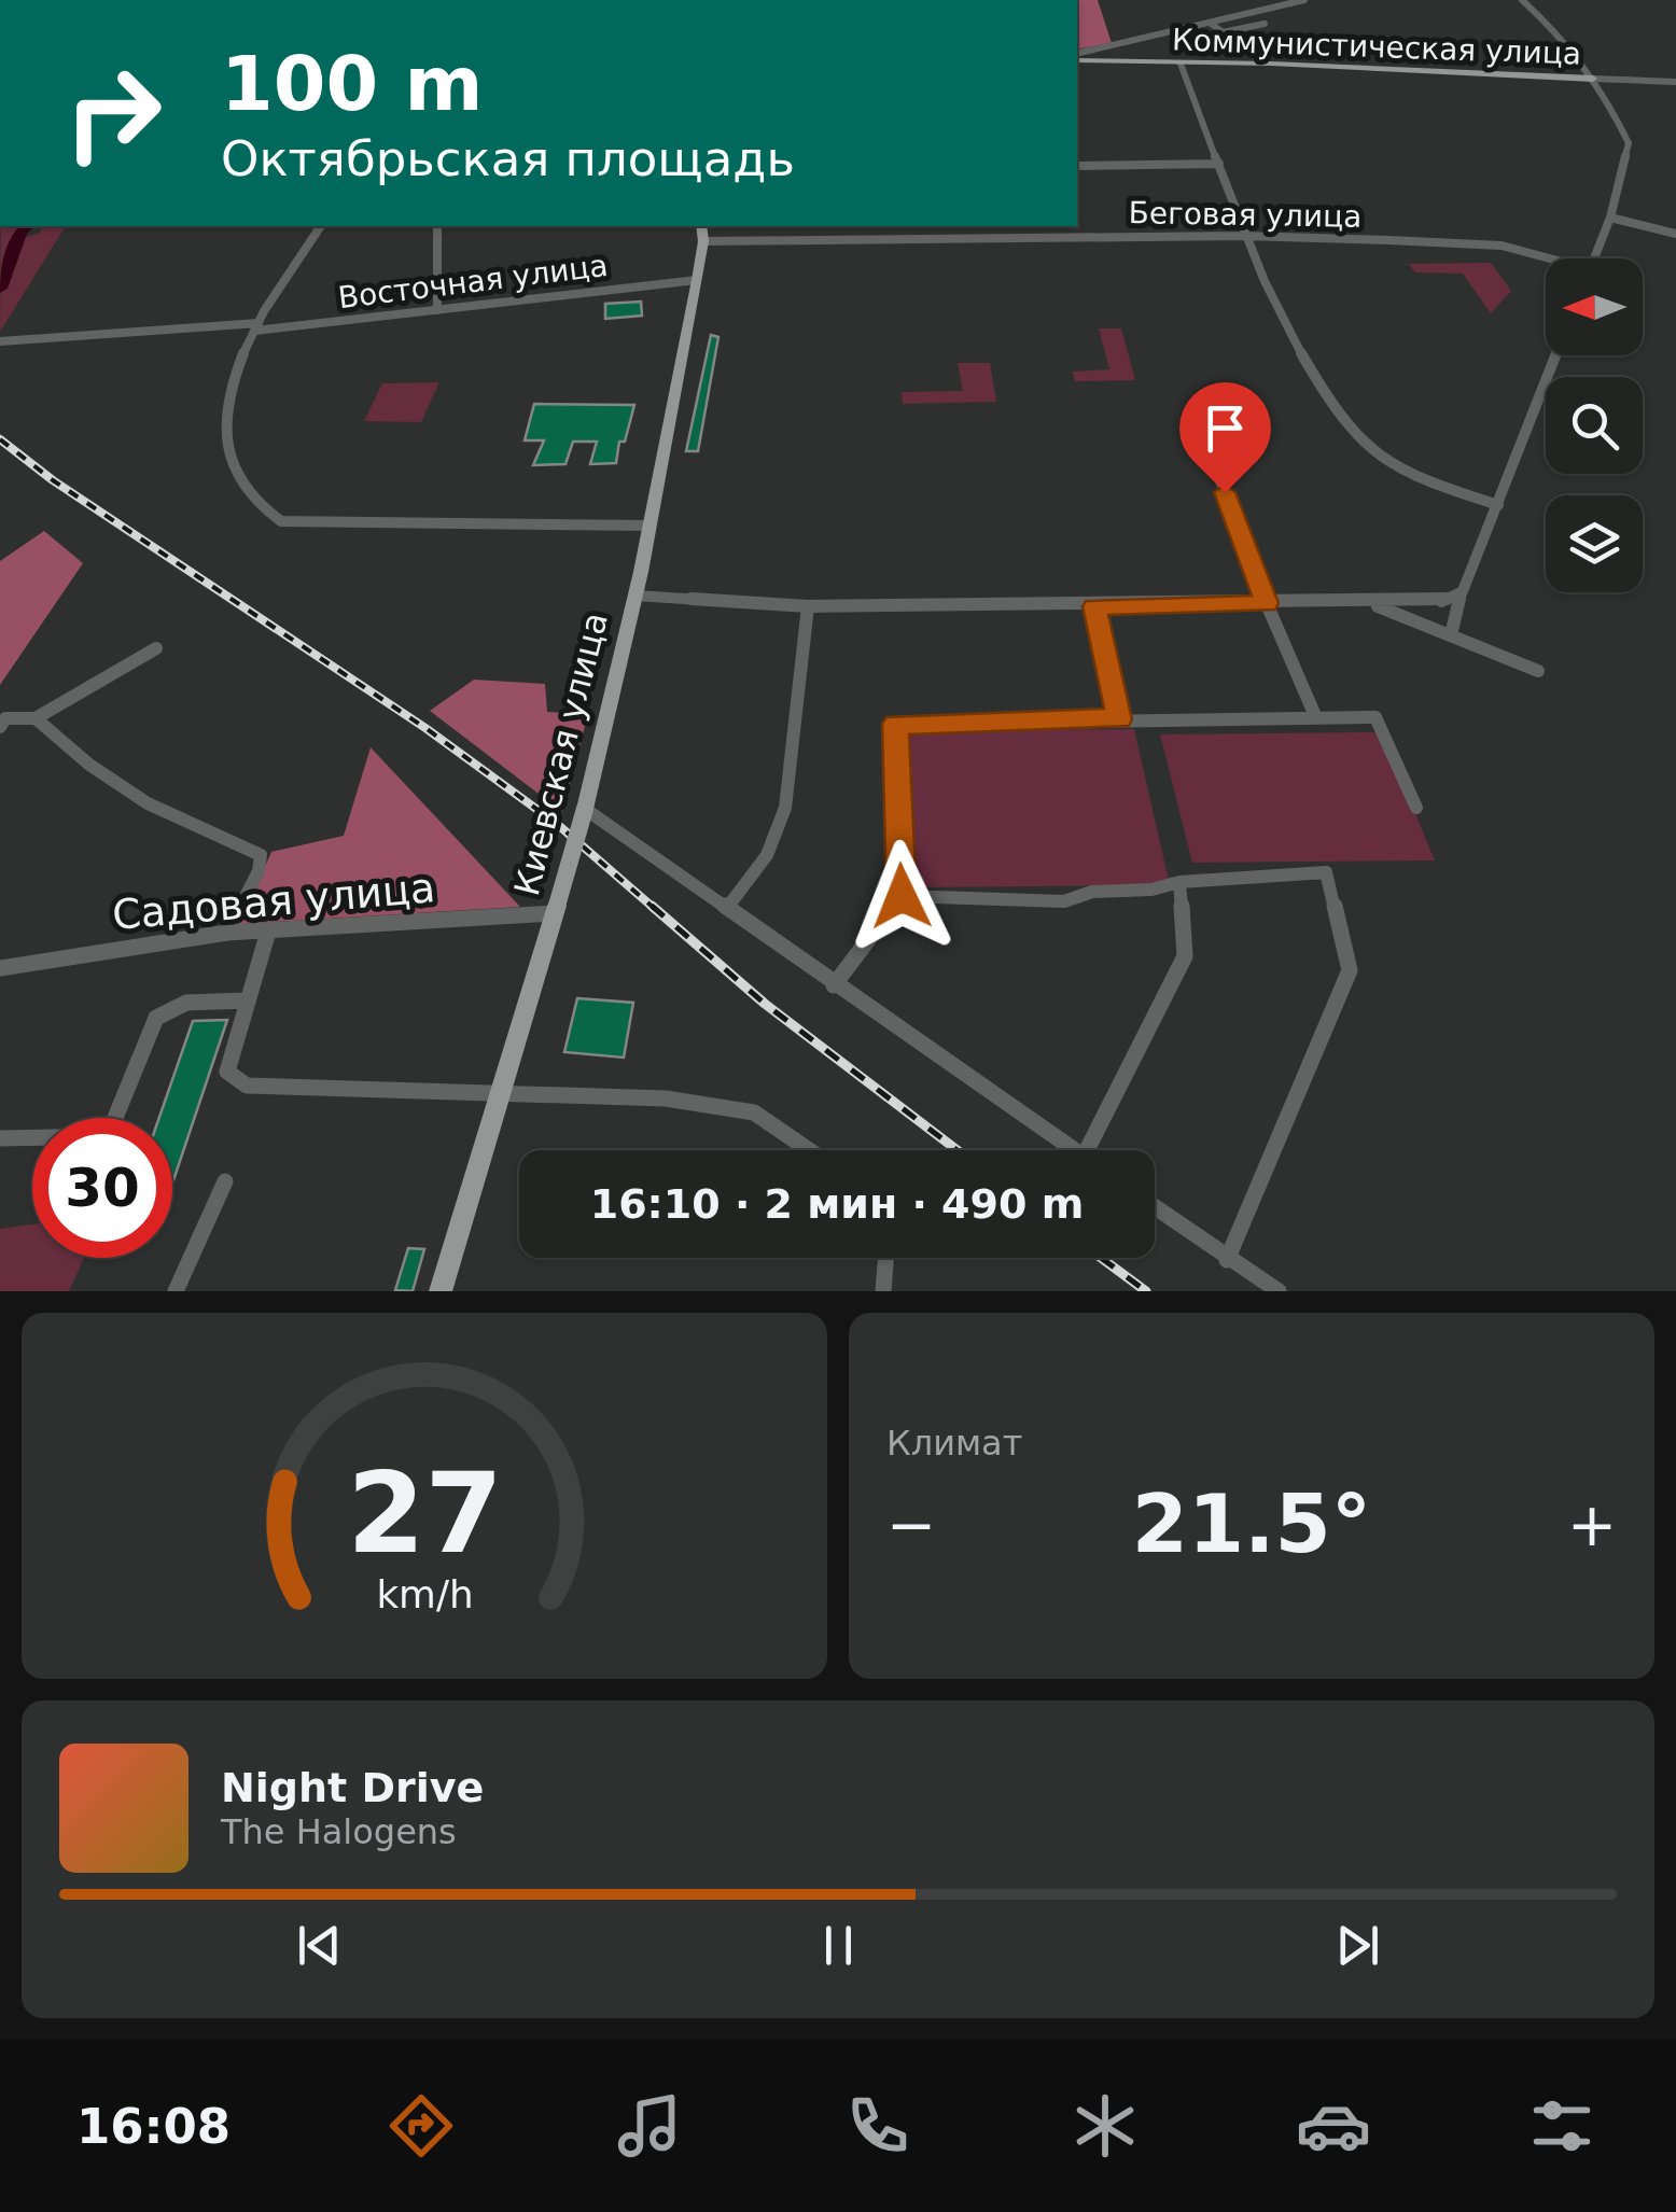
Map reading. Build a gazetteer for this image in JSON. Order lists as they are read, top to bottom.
{
  "streets": {
    "main road": ["Коммунистическая улица", "Киевская улица"],
    "street": ["Беговая улица", "Восточная улица", "Садовая улица"]
  },
  "crossings": [
    ["Беговая улица", "Киевская улица"],
    ["Восточная улица", "Киевская улица"],
    ["Киевская улица", "Садовая улица"]
  ],
  "north": "left",
  "page": {
    "turn": ["100 m", "Октябрьская площадь"],
    "limit": "30",
    "trip": "16:10 · 2 мин · 490 m",
    "tile": "Климат",
    "heat": ["−", "21.5°", "+"],
    "song": ["Night Drive", "The Halogens"],
    "tabs": "16:08",
    "gauge": ["27", "km/h"]
  }
}
